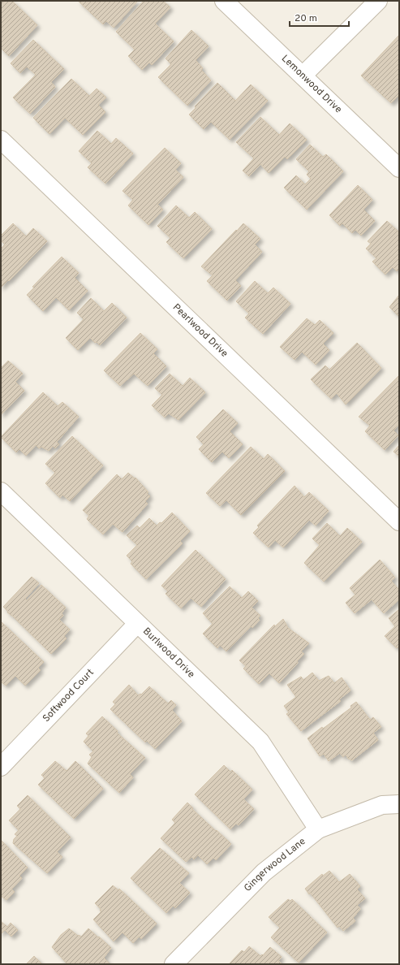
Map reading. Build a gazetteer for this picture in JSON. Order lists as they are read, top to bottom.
{
  "streets": {
    "street": [
      "Lemonwood Drive",
      "Pearlwood Drive",
      "Burlwood Drive",
      "Softwood Court",
      "Gingerwood Lane"
    ]
  },
  "crossings": [
    ["Burlwood Drive", "Softwood Court"],
    ["Burlwood Drive", "Gingerwood Lane"]
  ],
  "scale_bar": "20 m"
}
